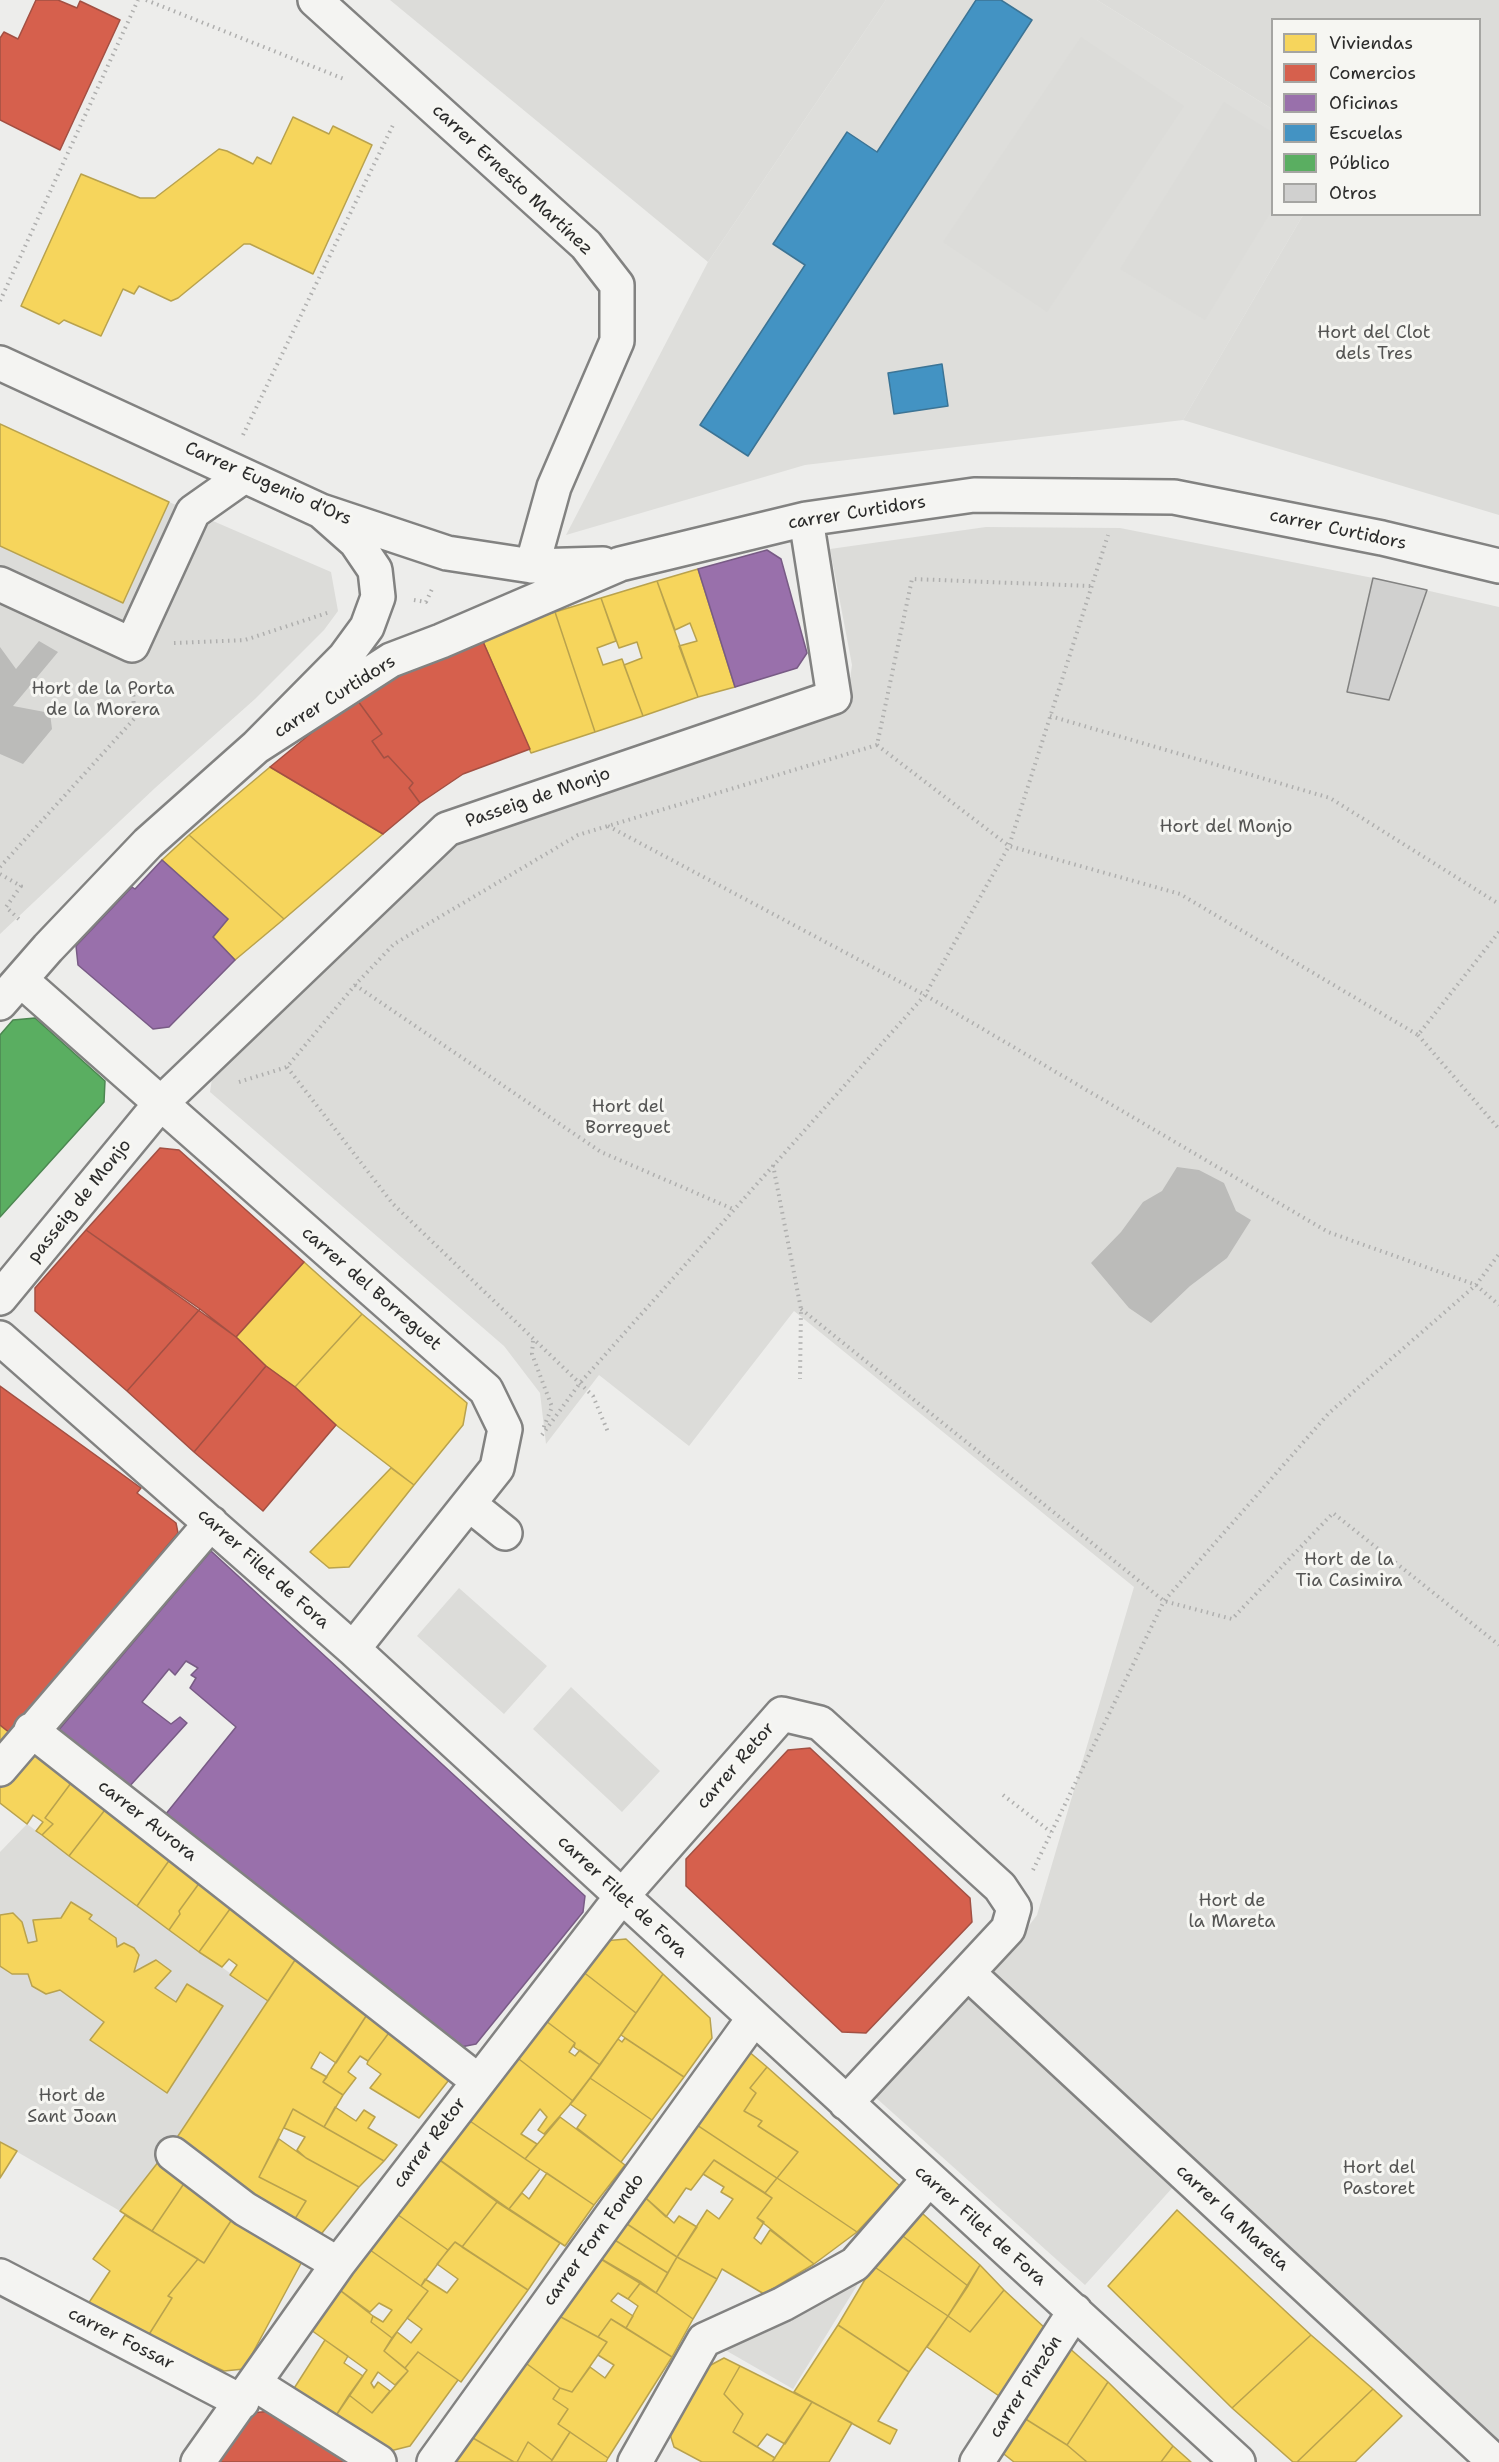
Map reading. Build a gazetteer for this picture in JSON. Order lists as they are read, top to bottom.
{
  "streets": {
    "street": [
      "carrer Ernesto Martínez",
      "Carrer Eugenio d'Ors",
      "carrer Curtidors",
      "Passeig de Monjo",
      "passeig de Monjo",
      "carrer del Borreguet",
      "carrer Filet de Fora",
      "carrer Retor",
      "carrer Aurora",
      "carrer la Mareta",
      "carrer Forn Fondo",
      "carrer Fossar",
      "carrer Pinzón"
    ]
  },
  "crossings": [
    ["carrer Ernesto Martínez", "Carrer Eugenio d'Ors"],
    ["Carrer Eugenio d'Ors", "carrer Curtidors"],
    ["carrer Curtidors", "Passeig de Monjo"],
    ["carrer Curtidors", "carrer del Borreguet"],
    ["Passeig de Monjo", "passeig de Monjo"],
    ["Passeig de Monjo", "carrer del Borreguet"],
    ["passeig de Monjo", "carrer del Borreguet"],
    ["carrer del Borreguet", "carrer Filet de Fora"],
    ["carrer Filet de Fora", "carrer Retor"],
    ["carrer Filet de Fora", "carrer Forn Fondo"],
    ["carrer Filet de Fora", "carrer Pinzón"],
    ["carrer Retor", "carrer Aurora"],
    ["carrer Retor", "carrer Fossar"]
  ],
  "parks": [
    "Hort del Clot dels Tres",
    "Hort de la Porta de la Morera",
    "Hort del Monjo",
    "Hort del Borreguet",
    "Hort de la Tia Casimira",
    "Hort de la Mareta",
    "Hort de Sant Joan",
    "Hort del Pastoret"
  ],
  "legend": [
    "Viviendas",
    "Comercios",
    "Oficinas",
    "Escuelas",
    "Público",
    "Otros"
  ]
}
